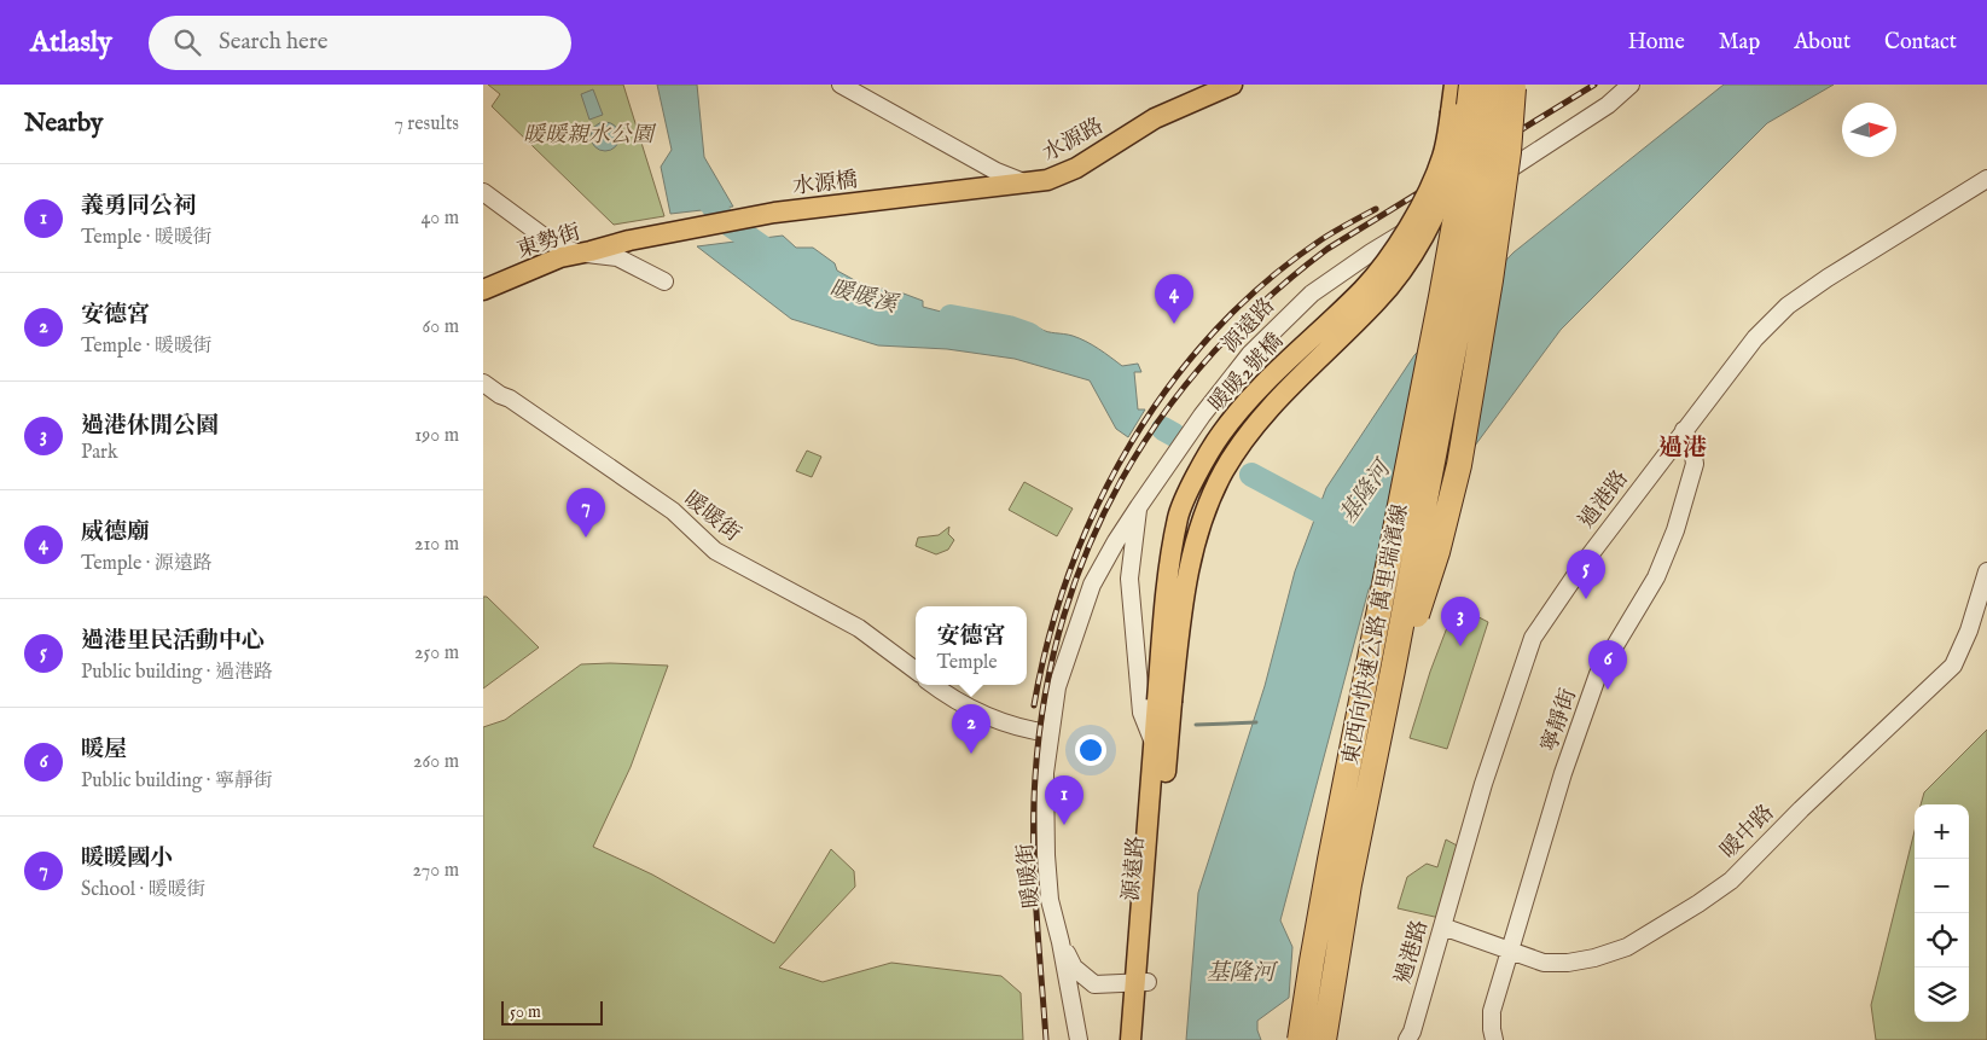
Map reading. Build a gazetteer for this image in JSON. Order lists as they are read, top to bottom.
{
  "streets": {
    "highway": ["東西向快速公路 萬里瑞濱線"],
    "main road": [
      "水源路",
      "水源橋",
      "東勢街",
      "源遠路",
      "暖暖2號橋"
    ],
    "street": [
      "過港路",
      "暖暖街",
      "寧靜街",
      "暖中路"
    ]
  },
  "crossings": [
    ["水源路", "水源橋"],
    ["水源橋", "東勢街"],
    ["源遠路", "暖暖2號橋"],
    ["源遠路", "暖暖街"],
    ["暖暖2號橋", "東西向快速公路 萬里瑞濱線"],
    ["過港路", "寧靜街"],
    ["過港路", "暖中路"],
    ["寧靜街", "暖中路"]
  ],
  "districts": ["過港"],
  "water": ["暖暖溪", "基隆河"],
  "parks": ["暖暖親水公園"],
  "scale_bar": "50 m",
  "north": "right",
  "page": {
    "header": "Atlasly",
    "search": "Search here",
    "nav": [
      "Home",
      "Map",
      "About",
      "Contact"
    ],
    "heading": ["Nearby", "7 results"],
    "list": [
      {
        "mark": "1",
        "name": "義勇同公祠",
        "note": "Temple · 暖暖街",
        "value": "40 m"
      },
      {
        "mark": "2",
        "name": "安德宮",
        "note": "Temple · 暖暖街",
        "value": "60 m"
      },
      {
        "mark": "3",
        "name": "過港休閒公園",
        "note": "Park",
        "value": "190 m"
      },
      {
        "mark": "4",
        "name": "威德廟",
        "note": "Temple · 源遠路",
        "value": "210 m"
      },
      {
        "mark": "5",
        "name": "過港里民活動中心",
        "note": "Public building · 過港路",
        "value": "250 m"
      },
      {
        "mark": "6",
        "name": "暖屋",
        "note": "Public building · 寧靜街",
        "value": "260 m"
      },
      {
        "mark": "7",
        "name": "暖暖國小",
        "note": "School · 暖暖街",
        "value": "270 m"
      }
    ],
    "pins": [
      "4",
      "7",
      "5",
      "3",
      "6",
      "2",
      "1"
    ],
    "popup": ["安德宮", "Temple"],
    "map_buttons": ["+", "−"],
    "scale": "50 m"
  }
}
